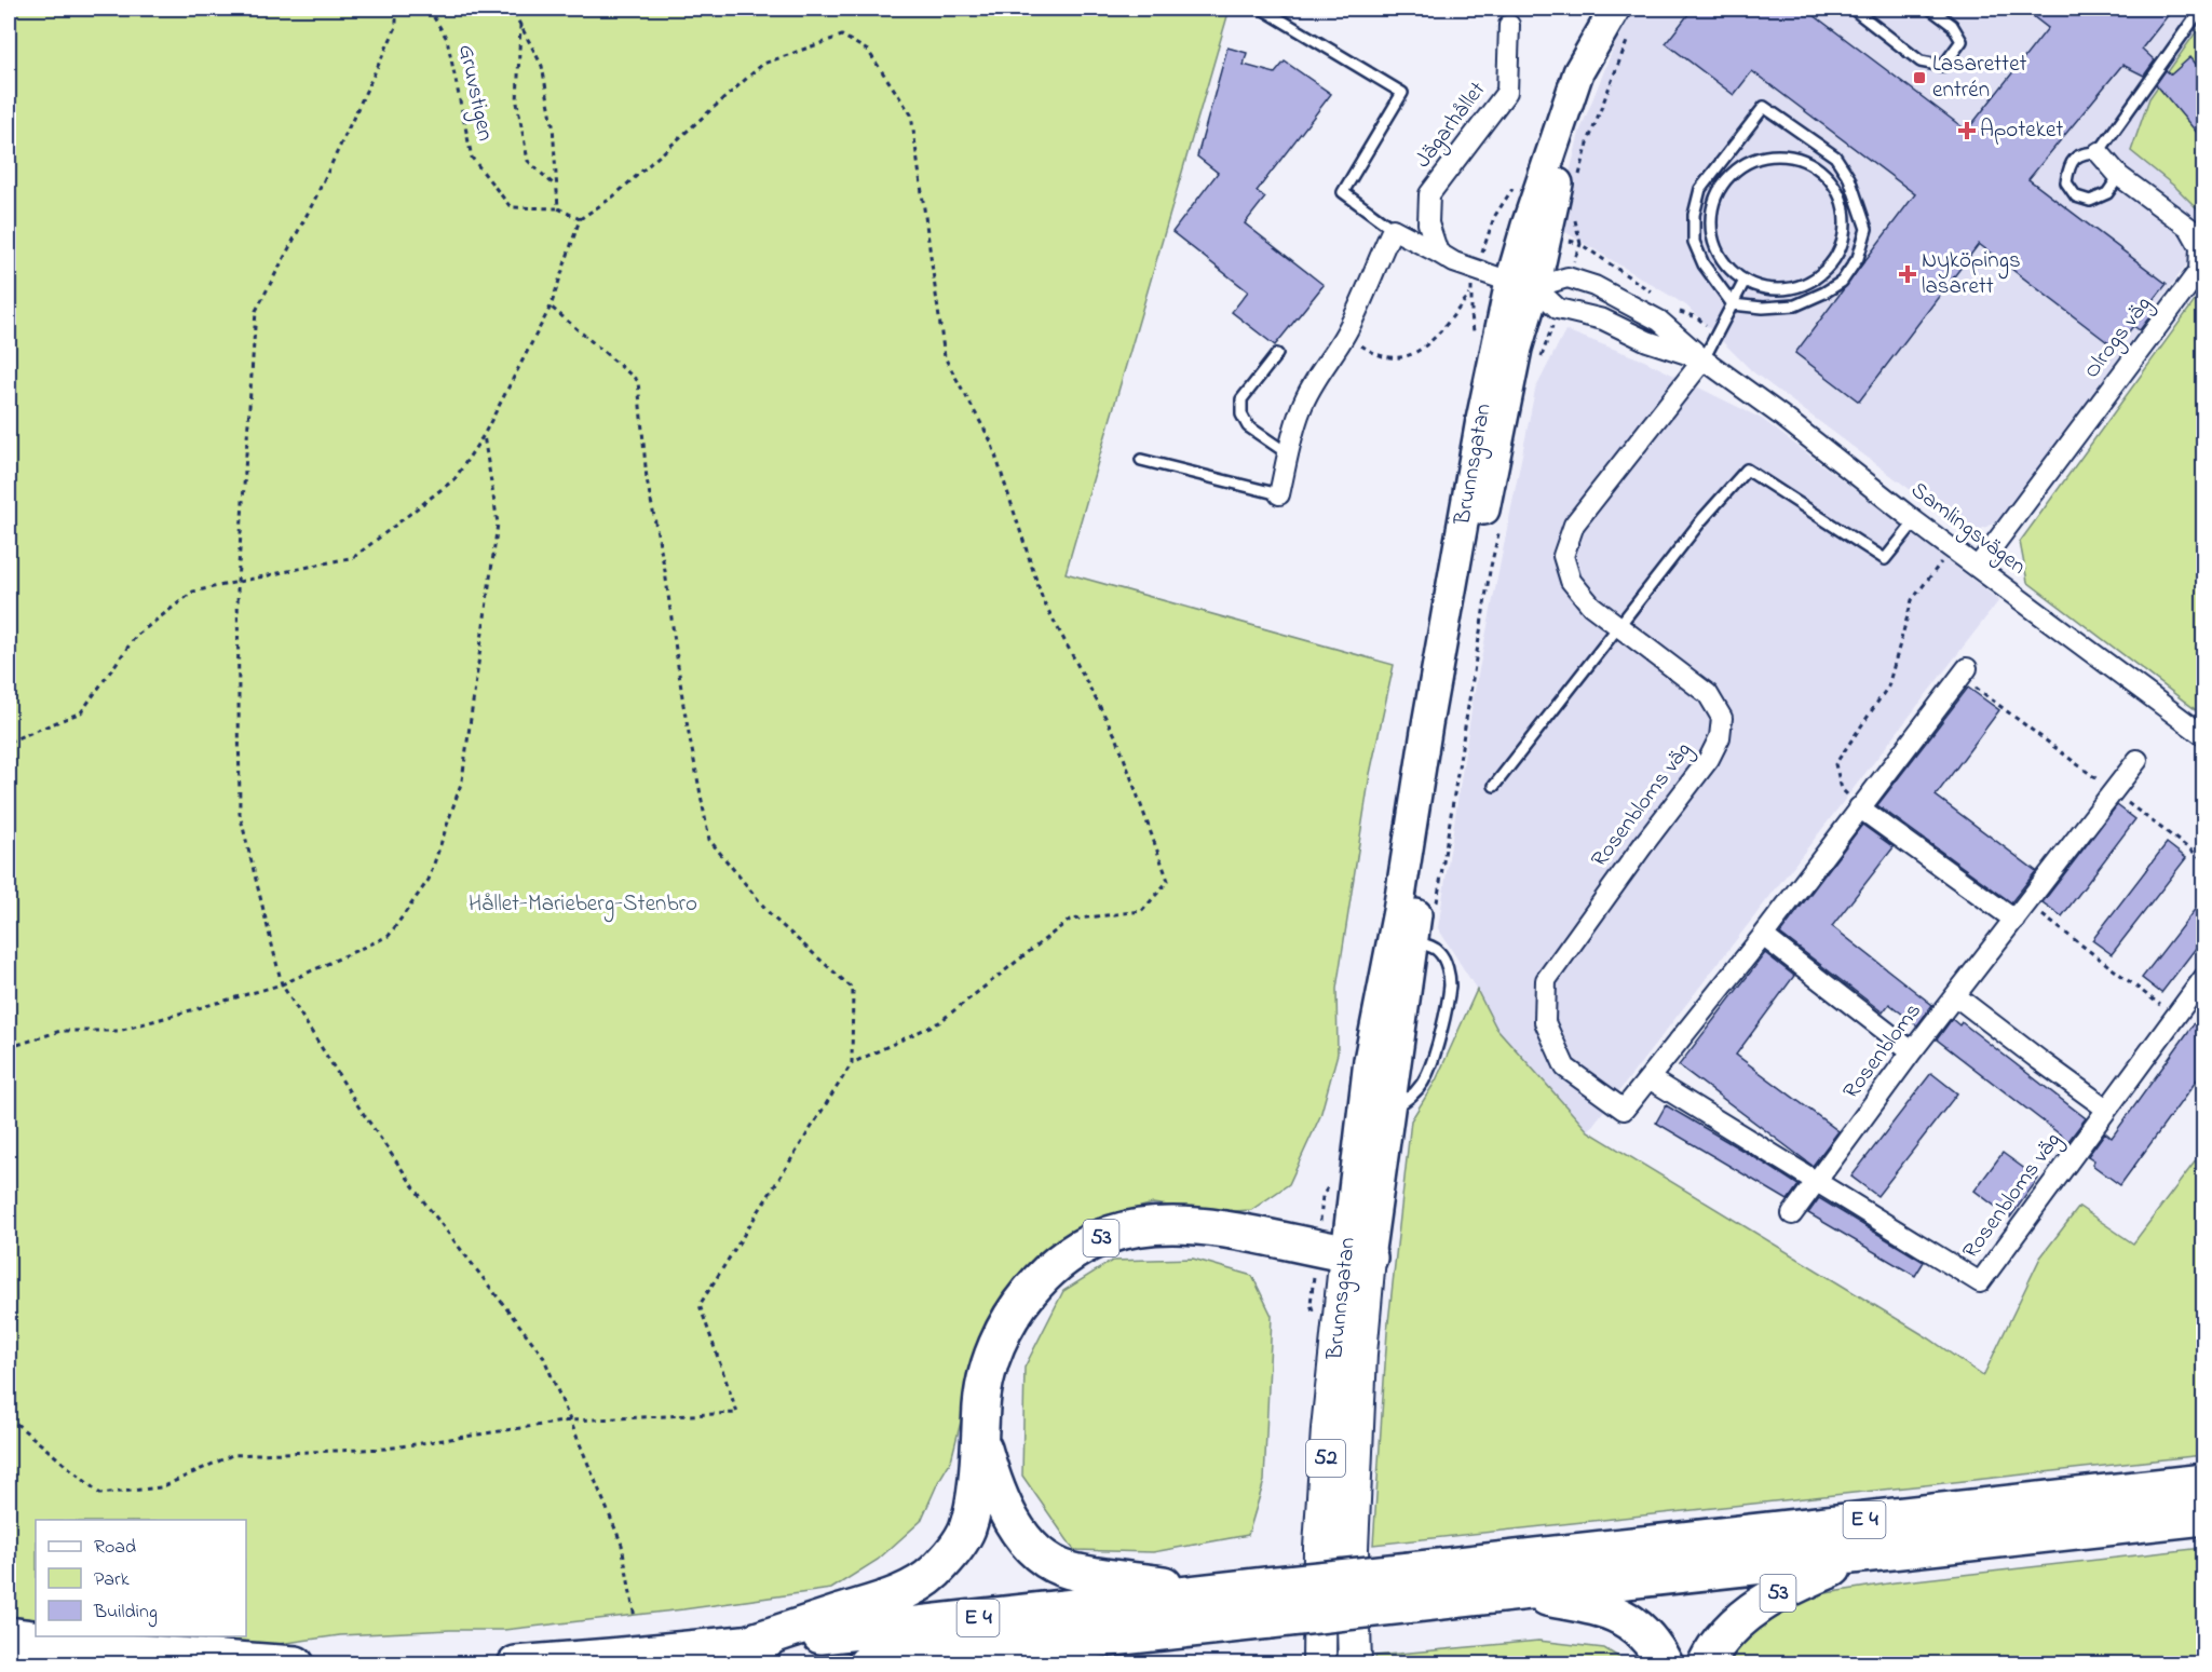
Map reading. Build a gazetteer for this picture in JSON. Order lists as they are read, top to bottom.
{
  "streets": {
    "highway": ["53", "E 4"],
    "main road": ["Brunnsgatan", "52"],
    "street": [
      "Jägarhållet",
      "Olrogs väg",
      "Samlingsvägen",
      "Rosenbloms väg",
      "Rosenbloms"
    ],
    "path": ["Gruvstigen"]
  },
  "crossings": [
    ["Olrogs väg", "Samlingsvägen"],
    ["Brunnsgatan", "53"],
    ["Samlingsvägen", "Rosenbloms väg"],
    ["Rosenbloms väg", "Rosenbloms"],
    ["53", "E 4"]
  ],
  "parks": ["Hållet-Marieberg-Stenbro"],
  "places": {
    "transit": ["Lasarettet entrén"],
    "health": ["Apoteket", "Nyköpings lasarett"]
  },
  "legend": ["Road", "Park", "Building"]
}
